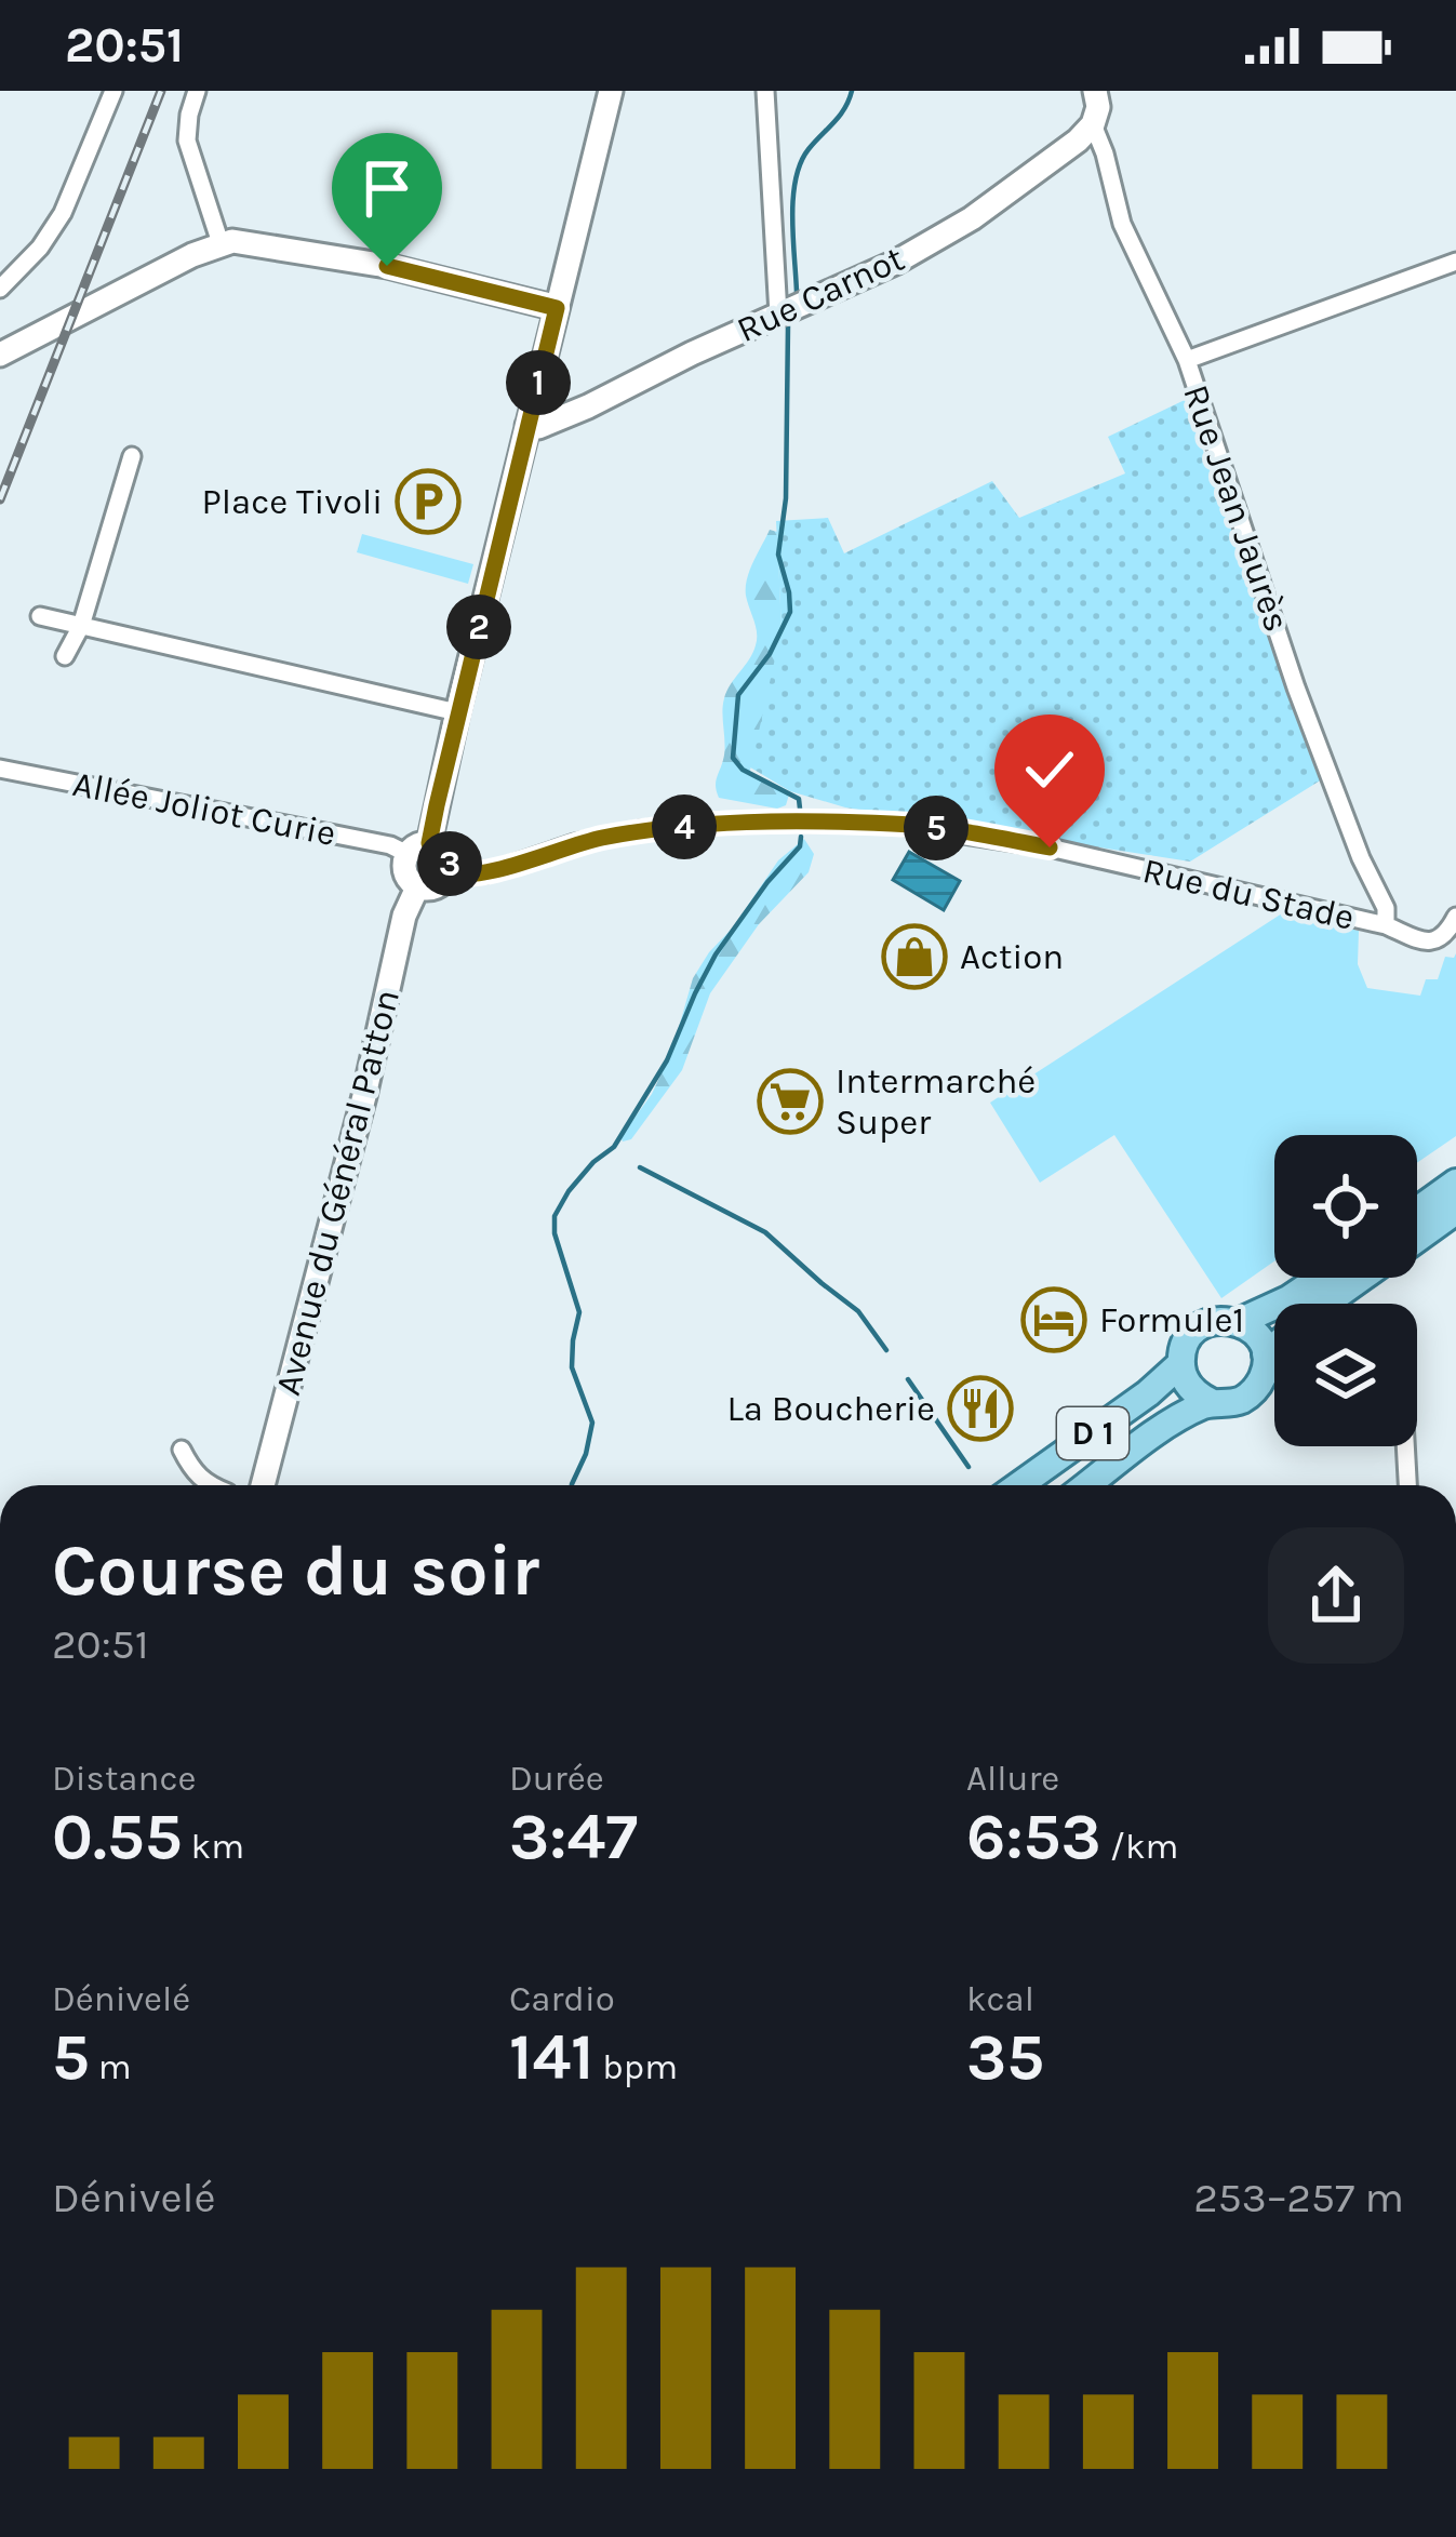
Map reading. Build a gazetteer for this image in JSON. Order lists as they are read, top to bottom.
{
  "streets": {
    "main road": [
      "Rue Carnot",
      "Rue Jean Jaurès",
      "Avenue du Général Patton",
      "D 1"
    ],
    "street": ["Allée Joliot Curie", "Rue du Stade"]
  },
  "crossings": [
    ["Rue Carnot", "Rue Jean Jaurès"],
    ["Rue Jean Jaurès", "Rue du Stade"],
    ["Allée Joliot Curie", "Rue du Stade"],
    ["Allée Joliot Curie", "Avenue du Général Patton"],
    ["Rue du Stade", "Avenue du Général Patton"]
  ],
  "places": {
    "parking": ["Place Tivoli"],
    "shop": ["Action"],
    "supermarket": ["Intermarché Super"],
    "hotel": ["Formule1"],
    "restaurant": ["La Boucherie"]
  },
  "page": {
    "status": "20:51",
    "pins": [
      "1",
      "2",
      "4",
      "5",
      "3"
    ],
    "heading": ["Course du soir", "20:51"],
    "stats": [
      ["Distance", "0.55 km"],
      ["Durée", "3:47"],
      ["Allure", "6:53 /km"],
      ["Dénivelé", "5 m"],
      ["Cardio", "141 bpm"],
      ["kcal", "35"]
    ],
    "chart": ["Dénivelé", "253–257 m"]
  }
}
